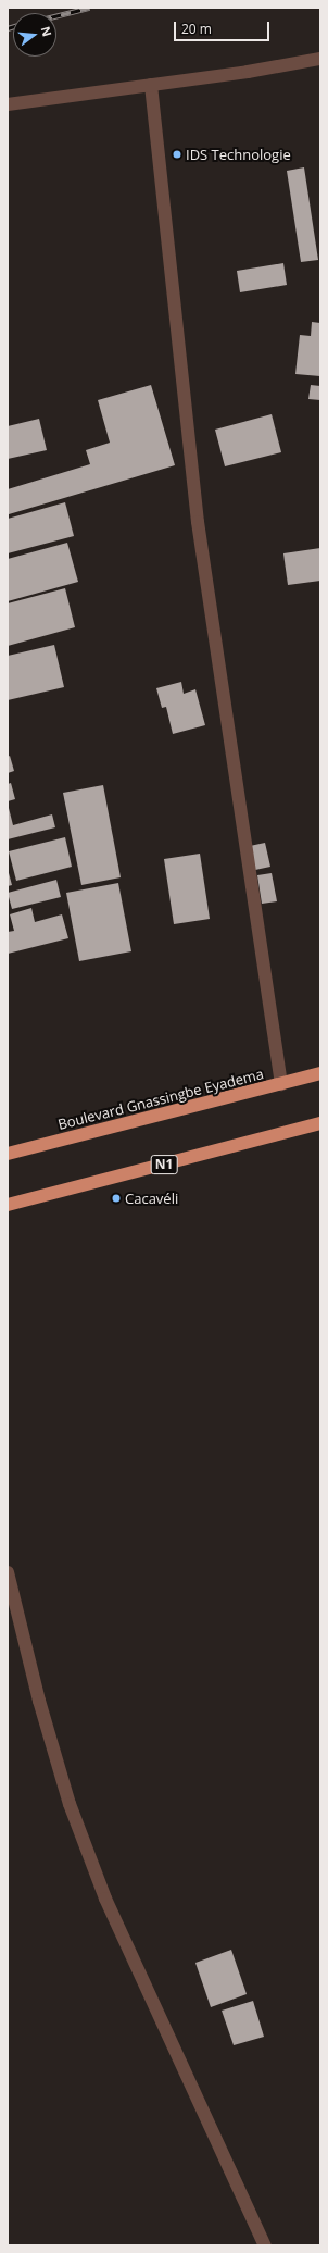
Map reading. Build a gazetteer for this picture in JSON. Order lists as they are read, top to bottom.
{
  "streets": {
    "highway": ["Boulevard Gnassingbe Eyadema", "N1"]
  },
  "places": ["IDS Technologie", "Cacavéli"],
  "scale_bar": "20 m",
  "north": "right"
}
